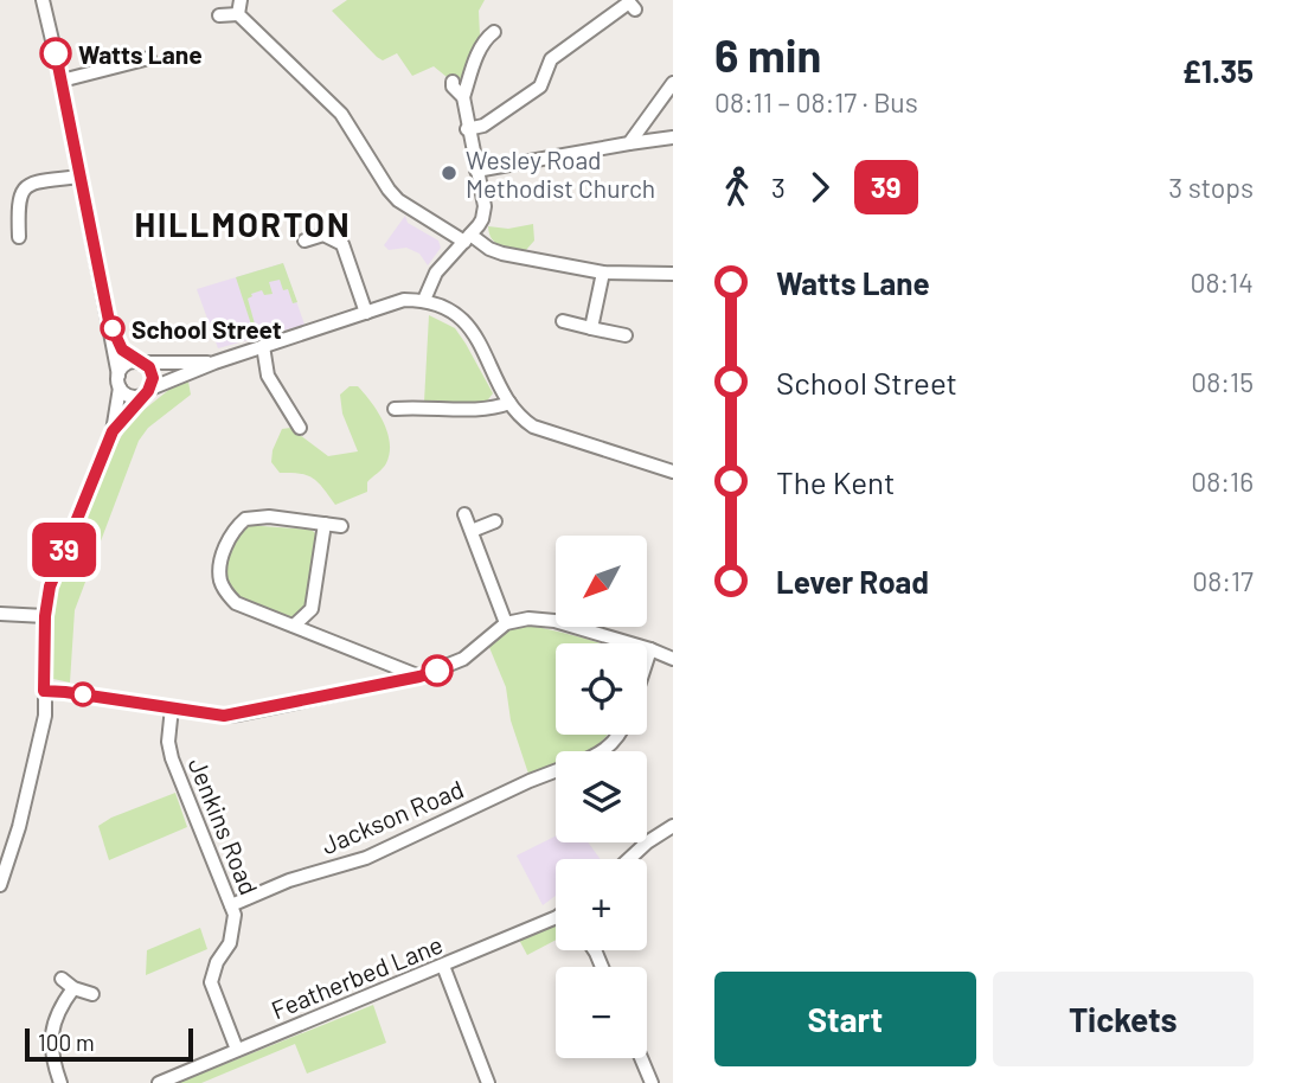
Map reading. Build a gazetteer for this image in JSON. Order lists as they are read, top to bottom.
{
  "streets": {
    "street": ["Jackson Road", "Jenkins Road", "Featherbed Lane"]
  },
  "crossings": [
    ["Jackson Road", "Jenkins Road"],
    ["Jenkins Road", "Featherbed Lane"]
  ],
  "districts": ["HILLMORTON"],
  "places": ["Watts Lane", "Wesley Road Methodist Church", "School Street"],
  "lines": ["bus line 39"],
  "scale_bar": "100 m",
  "north": "bottom left",
  "page": {
    "on_map": "39",
    "heading": ["6 min", "08:11 – 08:17 · Bus", "£1.35"],
    "legs": ["3", "39", "3 stops"],
    "list": [
      {
        "name": "Watts Lane",
        "value": "08:14"
      },
      {
        "name": "School Street",
        "value": "08:15"
      },
      {
        "name": "The Kent",
        "value": "08:16"
      },
      {
        "name": "Lever Road",
        "value": "08:17"
      }
    ],
    "map_buttons": ["+", "−"],
    "buttons": ["Start", "Tickets"],
    "scale": "100 m"
  }
}
